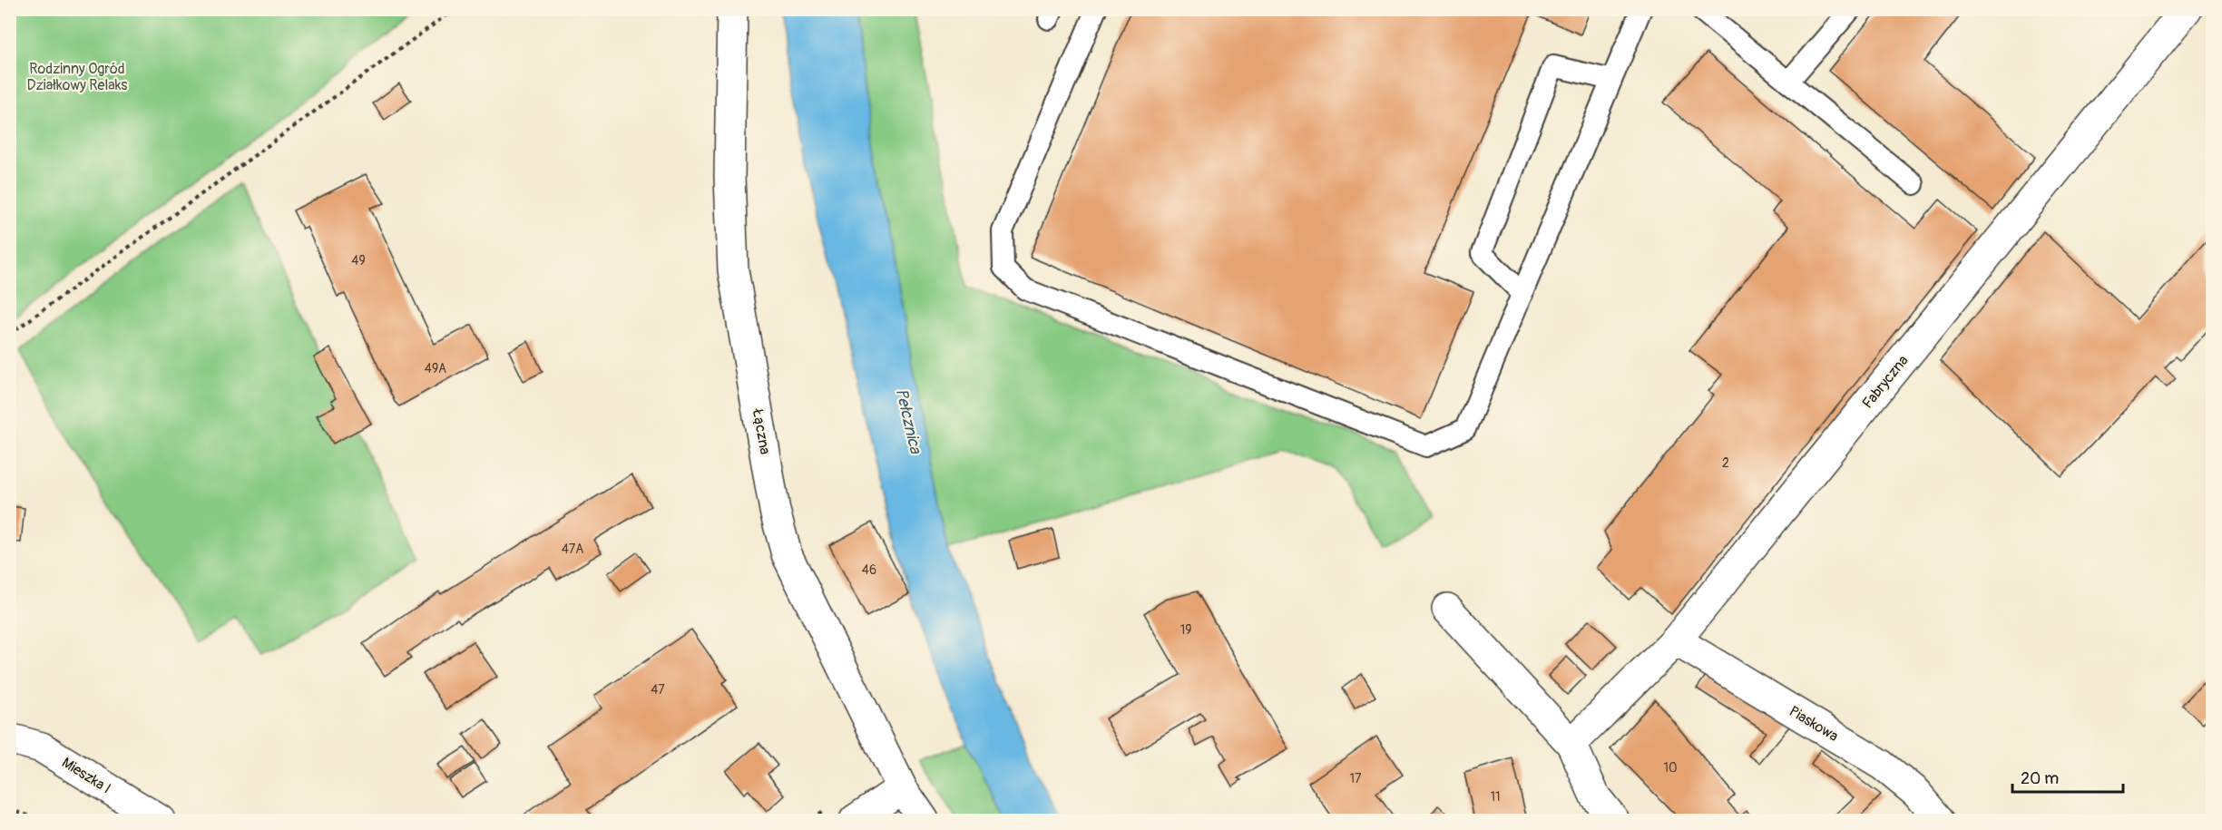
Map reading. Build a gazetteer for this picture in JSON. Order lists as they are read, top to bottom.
{
  "streets": {
    "street": [
      "Fabryczna",
      "Łączna",
      "Piaskowa",
      "Mieszka I"
    ]
  },
  "crossings": [
    ["Fabryczna", "Piaskowa"]
  ],
  "water": ["Pełcznica"],
  "parks": ["Rodzinny Ogród Działkowy Relaks"],
  "house_numbers": [
    "49",
    "49A",
    "2",
    "47A",
    "46",
    "19",
    "47",
    "10",
    "17",
    "11"
  ],
  "scale_bar": "20 m"
}
